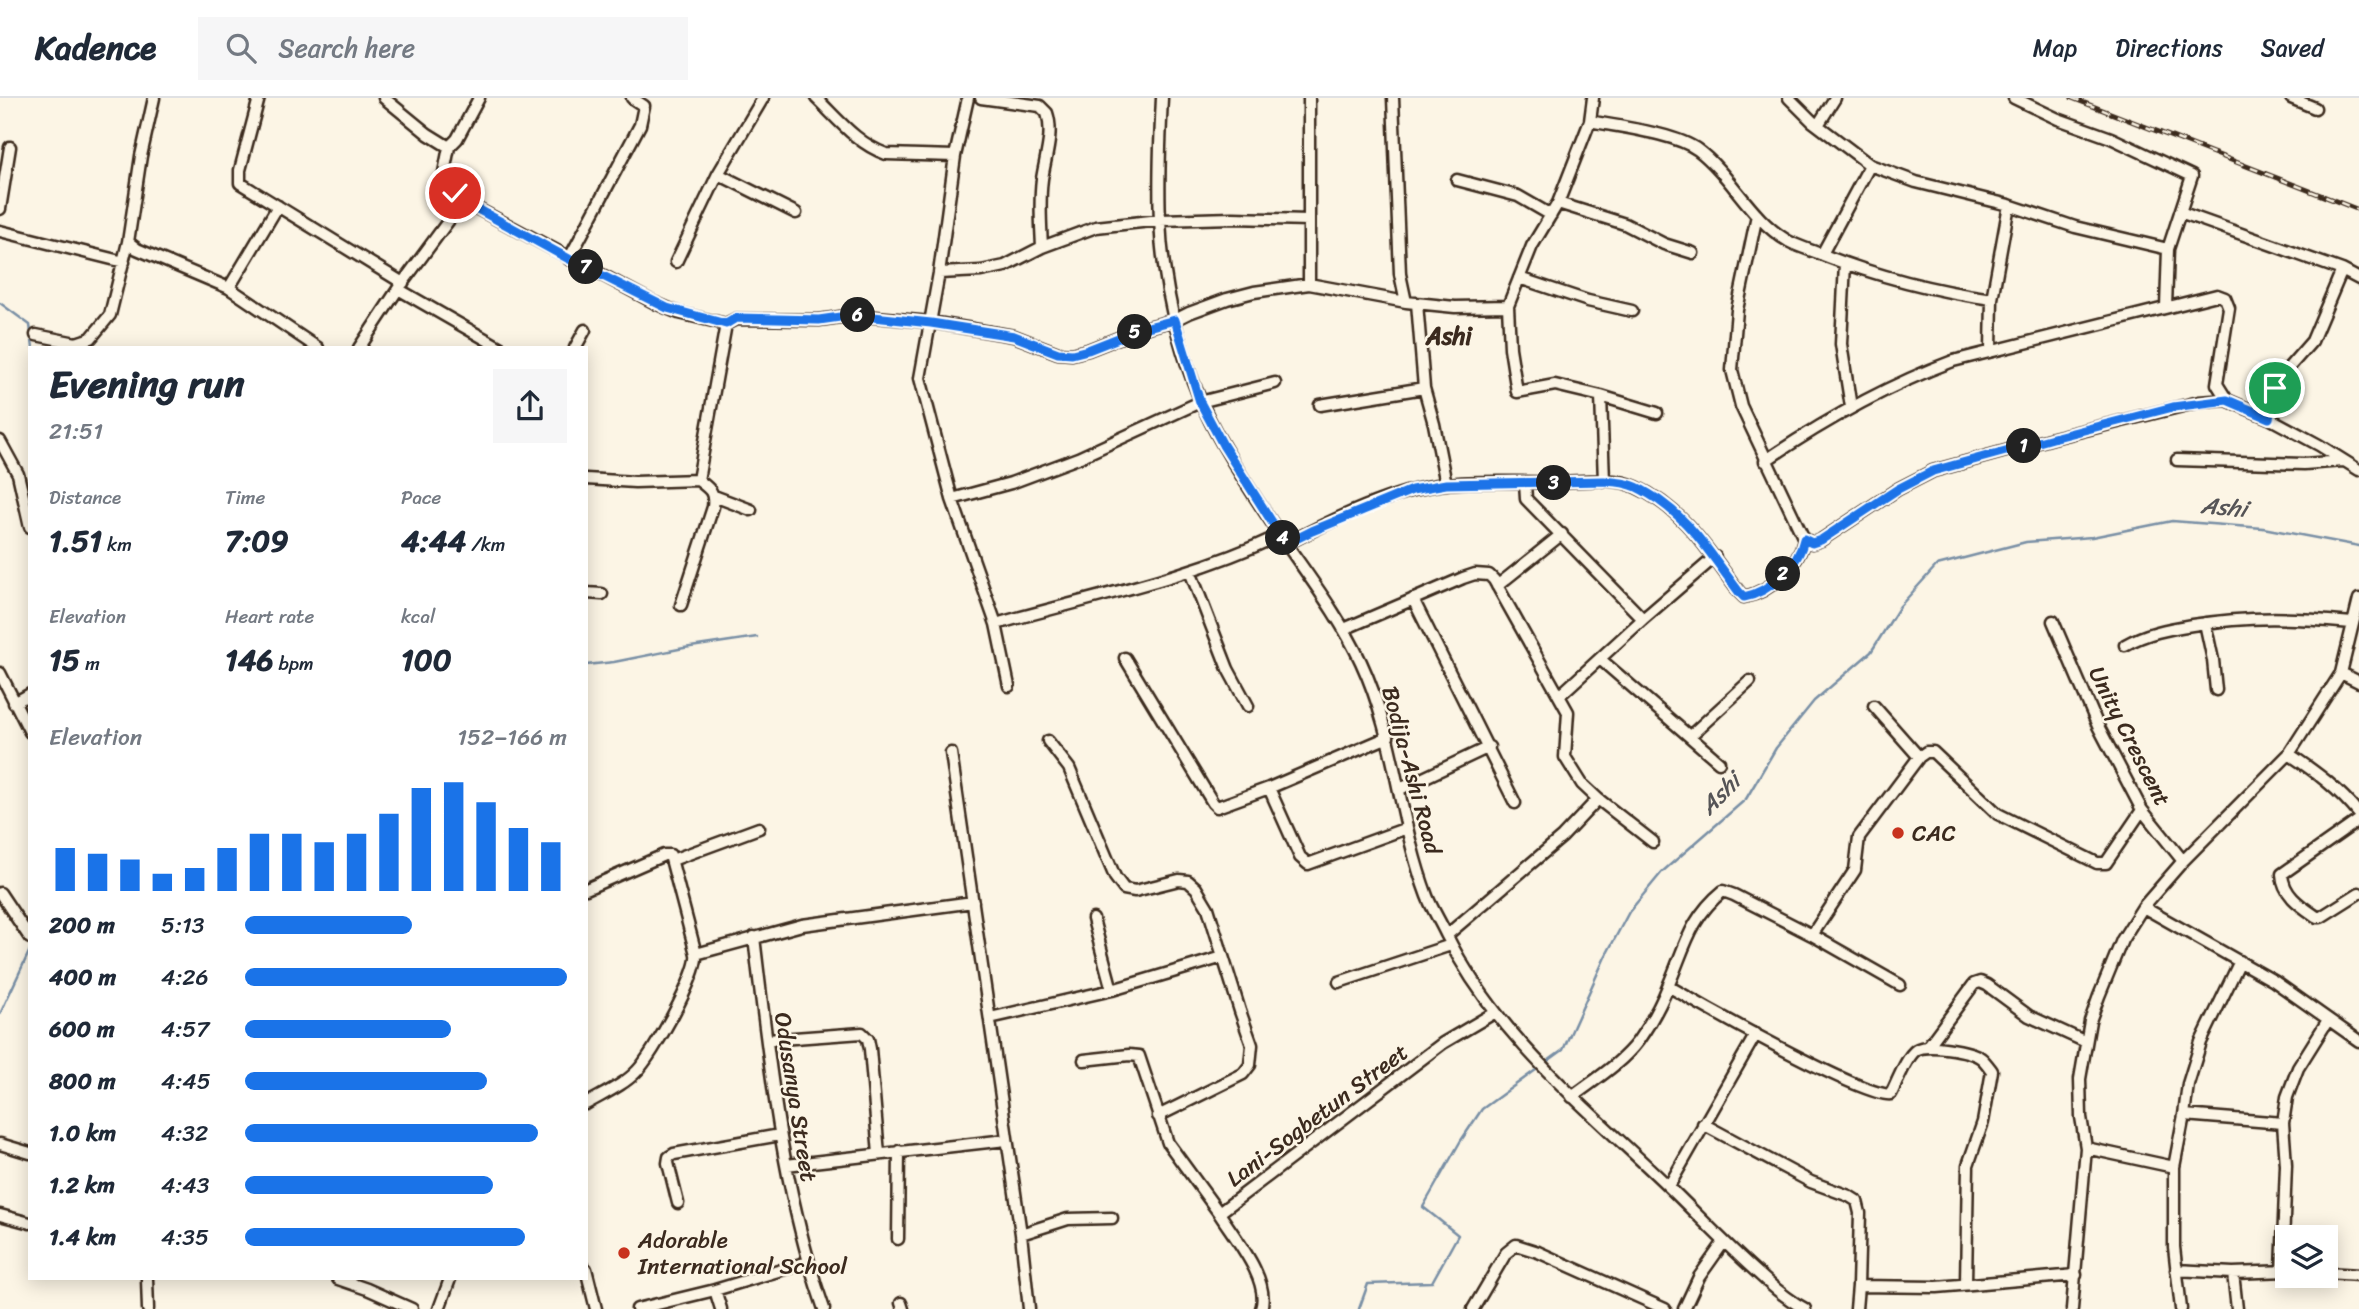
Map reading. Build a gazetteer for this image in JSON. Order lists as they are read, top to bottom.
{
  "streets": {
    "street": [
      "Unity Crescent",
      "Bodija-Ashi Road",
      "Odusanya Street",
      "Lani-Sogbetun Street"
    ]
  },
  "crossings": [
    ["Bodija-Ashi Road", "Lani-Sogbetun Street"]
  ],
  "districts": ["Ashi"],
  "water": ["Ashi"],
  "places": ["CAC", "Adorable International School"],
  "page": {
    "header": "Kadence",
    "search": "Search here",
    "nav": ["Map", "Directions", "Saved"],
    "pins": [
      "7",
      "6",
      "5",
      "1",
      "3",
      "4",
      "2"
    ],
    "heading": ["Evening run", "21:51"],
    "stats": [
      ["Distance", "1.51 km"],
      ["Time", "7:09"],
      ["Pace", "4:44 /km"],
      ["Elevation", "15 m"],
      ["Heart rate", "146 bpm"],
      ["kcal", "100"]
    ],
    "chart": ["Elevation", "152–166 m"],
    "list": [
      {
        "name": "200 m",
        "note": "5:13"
      },
      {
        "name": "400 m",
        "note": "4:26"
      },
      {
        "name": "600 m",
        "note": "4:57"
      },
      {
        "name": "800 m",
        "note": "4:45"
      },
      {
        "name": "1.0 km",
        "note": "4:32"
      },
      {
        "name": "1.2 km",
        "note": "4:43"
      },
      {
        "name": "1.4 km",
        "note": "4:35"
      }
    ]
  }
}
